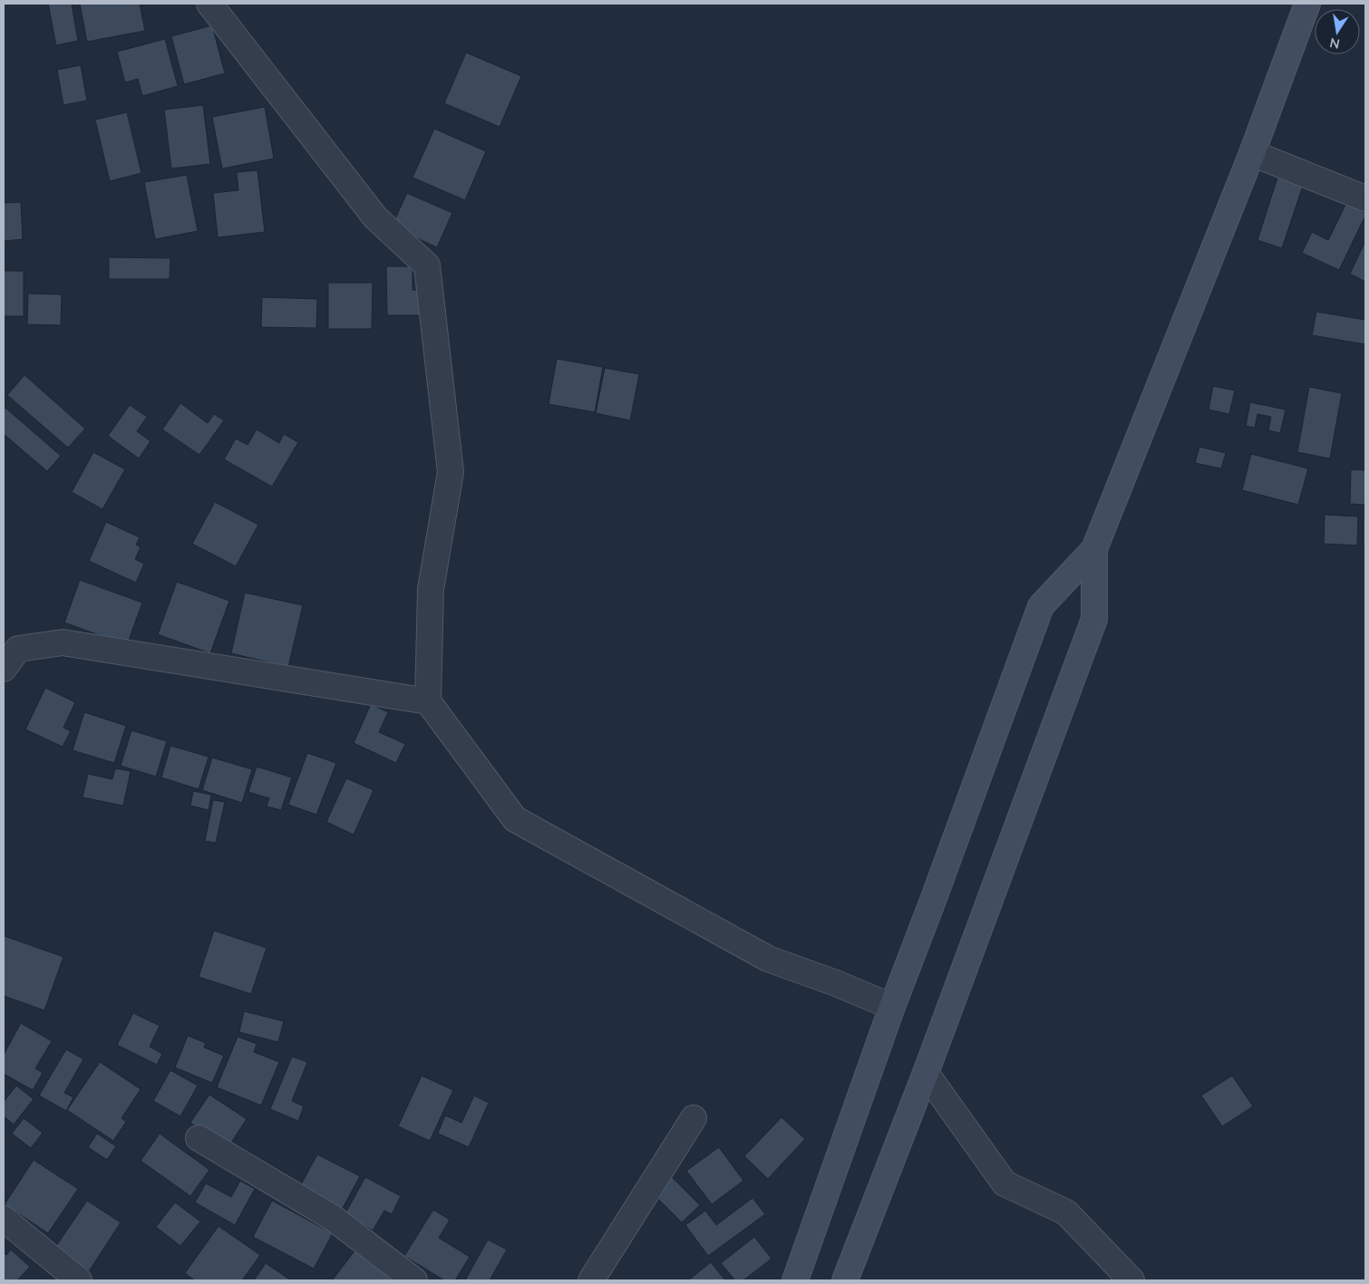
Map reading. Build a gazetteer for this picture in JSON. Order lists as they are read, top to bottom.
{
  "north": "bottom"
}
